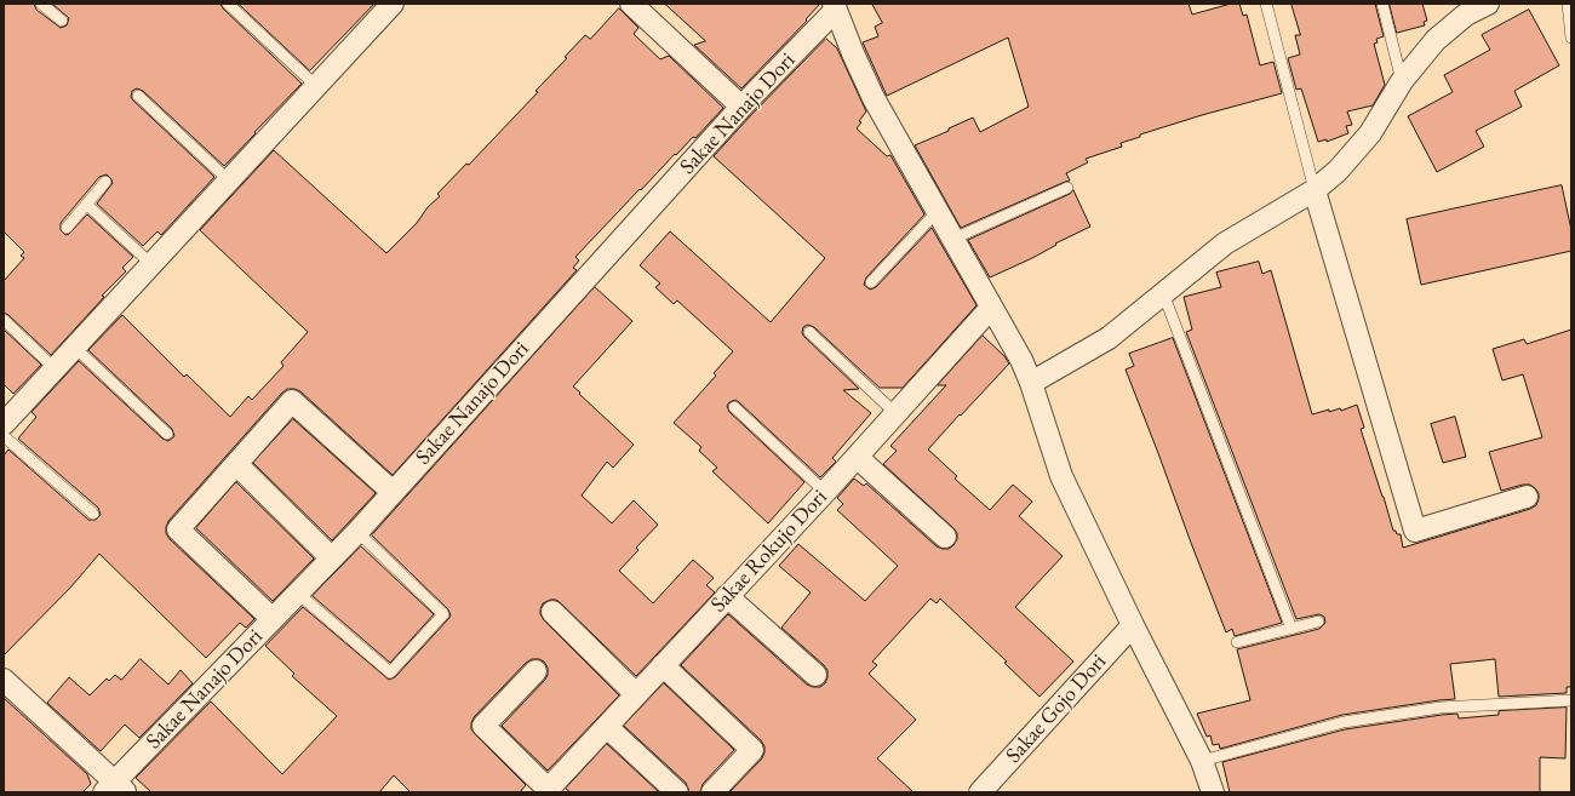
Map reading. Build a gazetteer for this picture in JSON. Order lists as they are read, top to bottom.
{
  "streets": {
    "street": ["Sakae Nanajo Dori", "Sakae Rokujo Dori", "Sakae Gojo Dori"]
  }
}
